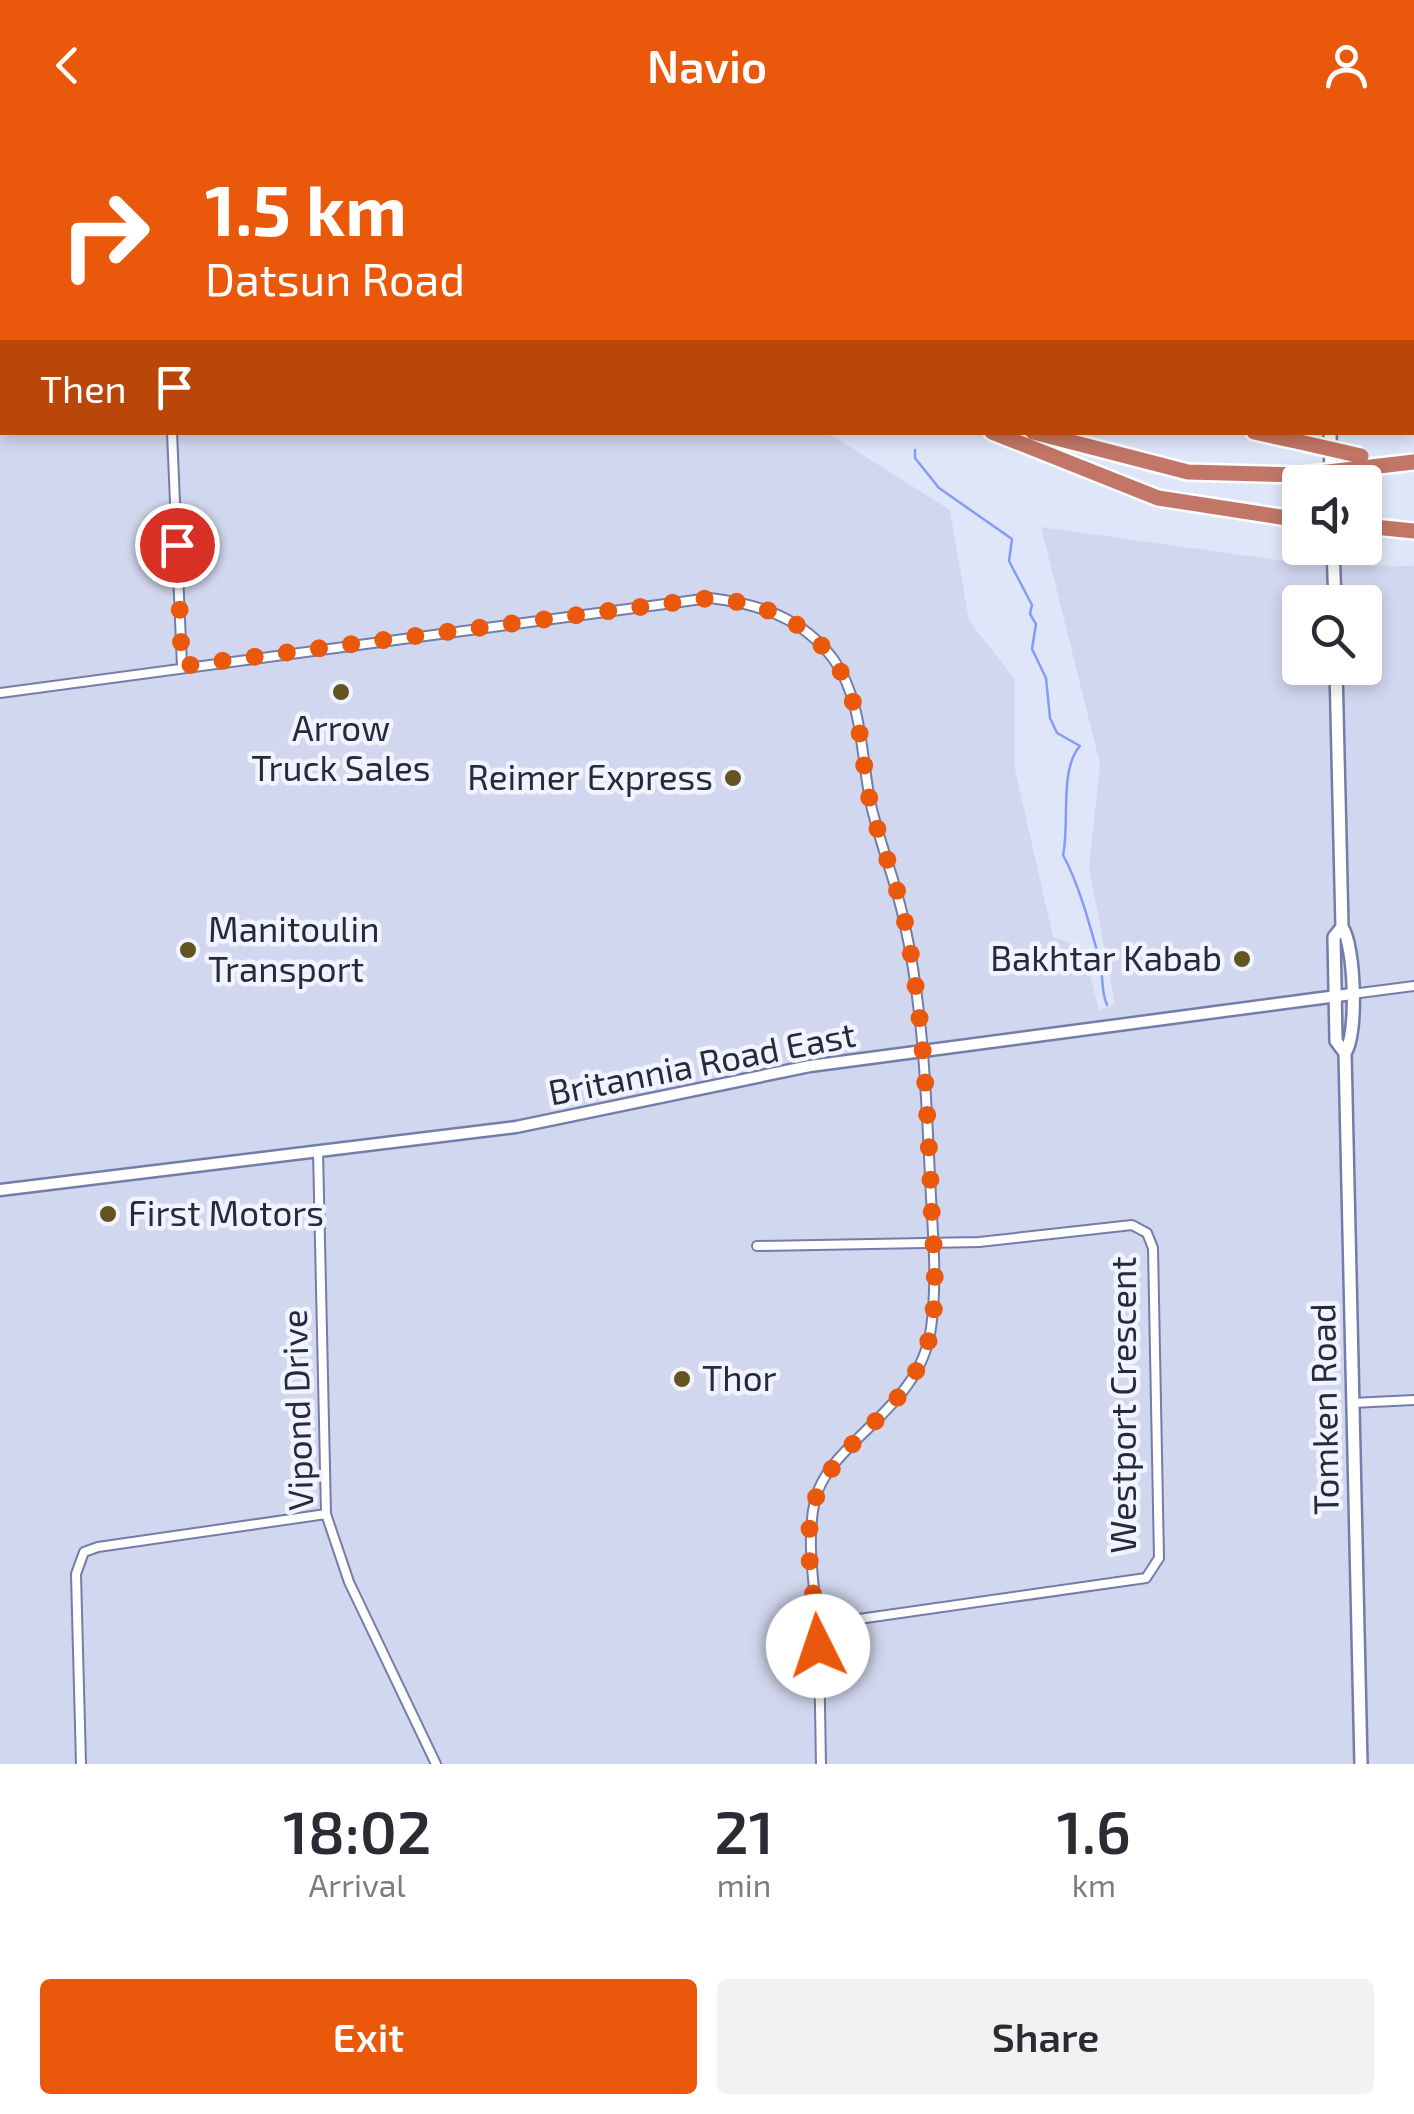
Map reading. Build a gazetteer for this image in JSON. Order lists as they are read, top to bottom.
{
  "streets": {
    "main road": ["Tomken Road"],
    "street": ["Britannia Road East", "Westport Crescent", "Vipond Drive"]
  },
  "crossings": [
    ["Britannia Road East", "Tomken Road"],
    ["Britannia Road East", "Vipond Drive"]
  ],
  "places": [
    "Arrow Truck Sales",
    "Reimer Express",
    "Manitoulin Transport",
    "Bakhtar Kabab",
    "First Motors",
    "Thor"
  ],
  "page": {
    "header": "Navio",
    "turn": ["1.5 km", "Datsun Road"],
    "then": "Then",
    "eta": [
      "18:02",
      "Arrival",
      "21",
      "min",
      "1.6",
      "km"
    ],
    "buttons": ["Exit", "Share"]
  }
}
